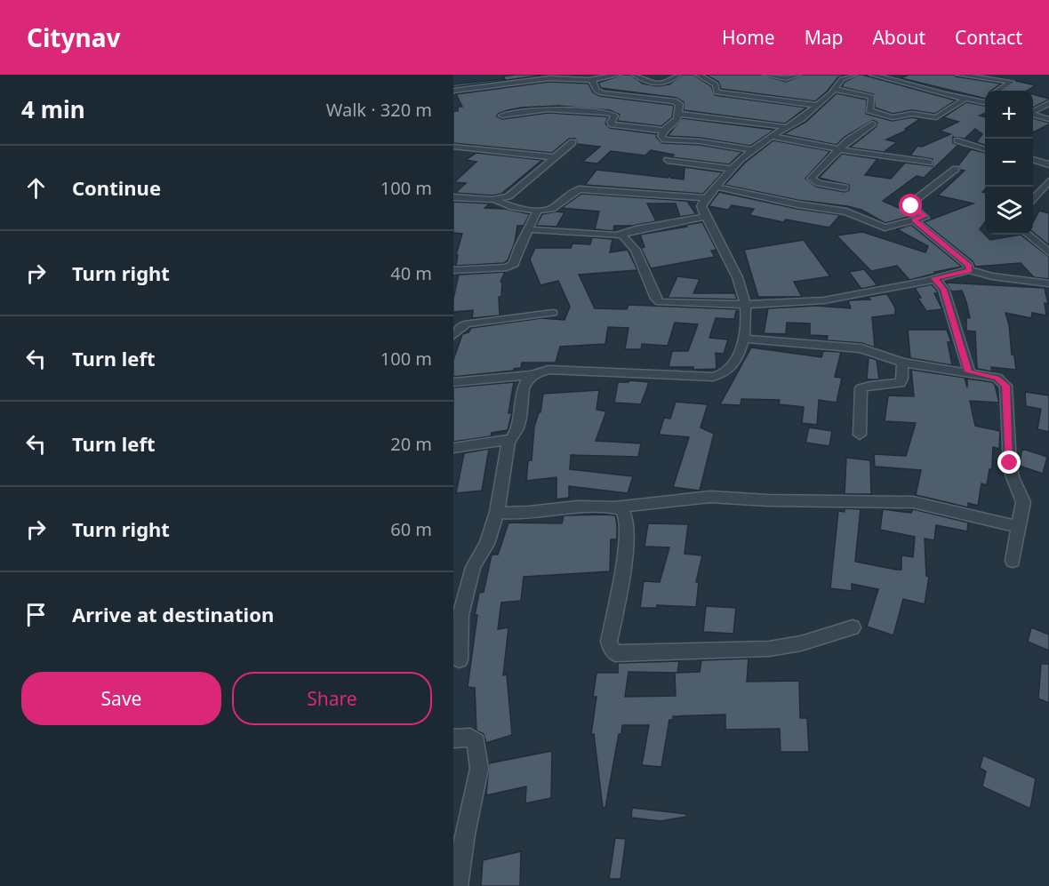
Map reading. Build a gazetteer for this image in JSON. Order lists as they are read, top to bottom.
{
  "page": {
    "header": "Citynav",
    "nav": [
      "Home",
      "Map",
      "About",
      "Contact"
    ],
    "heading": ["4 min", "Walk · 320 m"],
    "map_buttons": ["+", "−"],
    "list": [
      ["Continue", "100 m"],
      ["Turn right", "40 m"],
      ["Turn left", "100 m"],
      ["Turn left", "20 m"],
      ["Turn right", "60 m"],
      "Arrive at destination"
    ],
    "buttons": ["Save", "Share"]
  }
}
